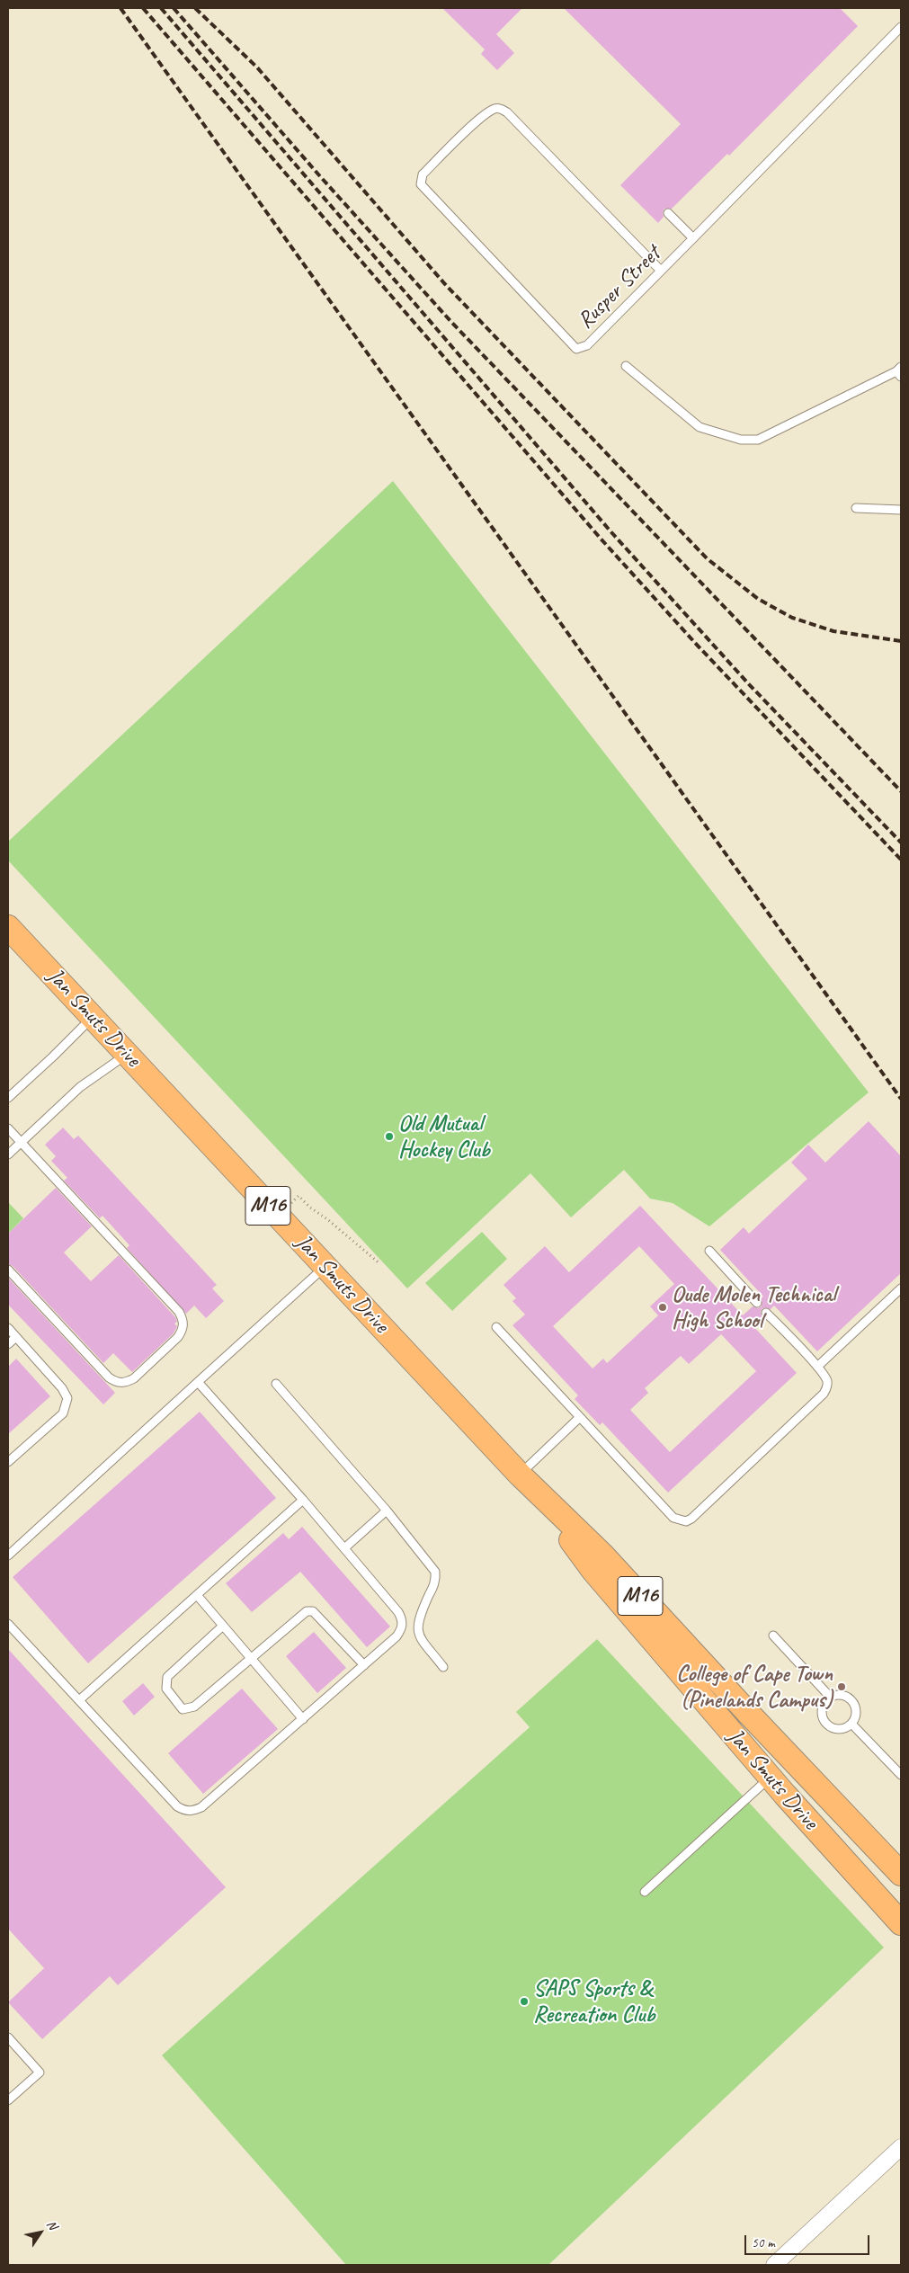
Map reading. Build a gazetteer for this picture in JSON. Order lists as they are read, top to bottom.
{
  "streets": {
    "main road": ["Jan Smuts Drive", "M16"],
    "lane": ["Rusper Street"]
  },
  "places": [
    "Old Mutual Hockey Club",
    "Oude Molen Technical High School",
    "College of Cape Town (Pinelands Campus)",
    "SAPS Sports & Recreation Club"
  ],
  "scale_bar": "50 m",
  "north": "top right"
}
